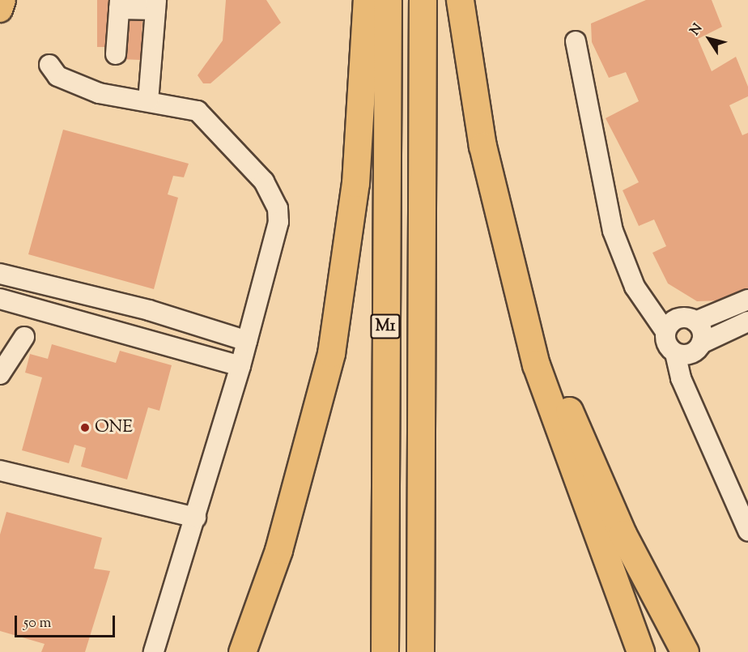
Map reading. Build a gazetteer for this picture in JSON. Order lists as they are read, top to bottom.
{
  "streets": {
    "highway": ["M1"]
  },
  "places": ["ONE"],
  "scale_bar": "50 m",
  "north": "top left"
}
